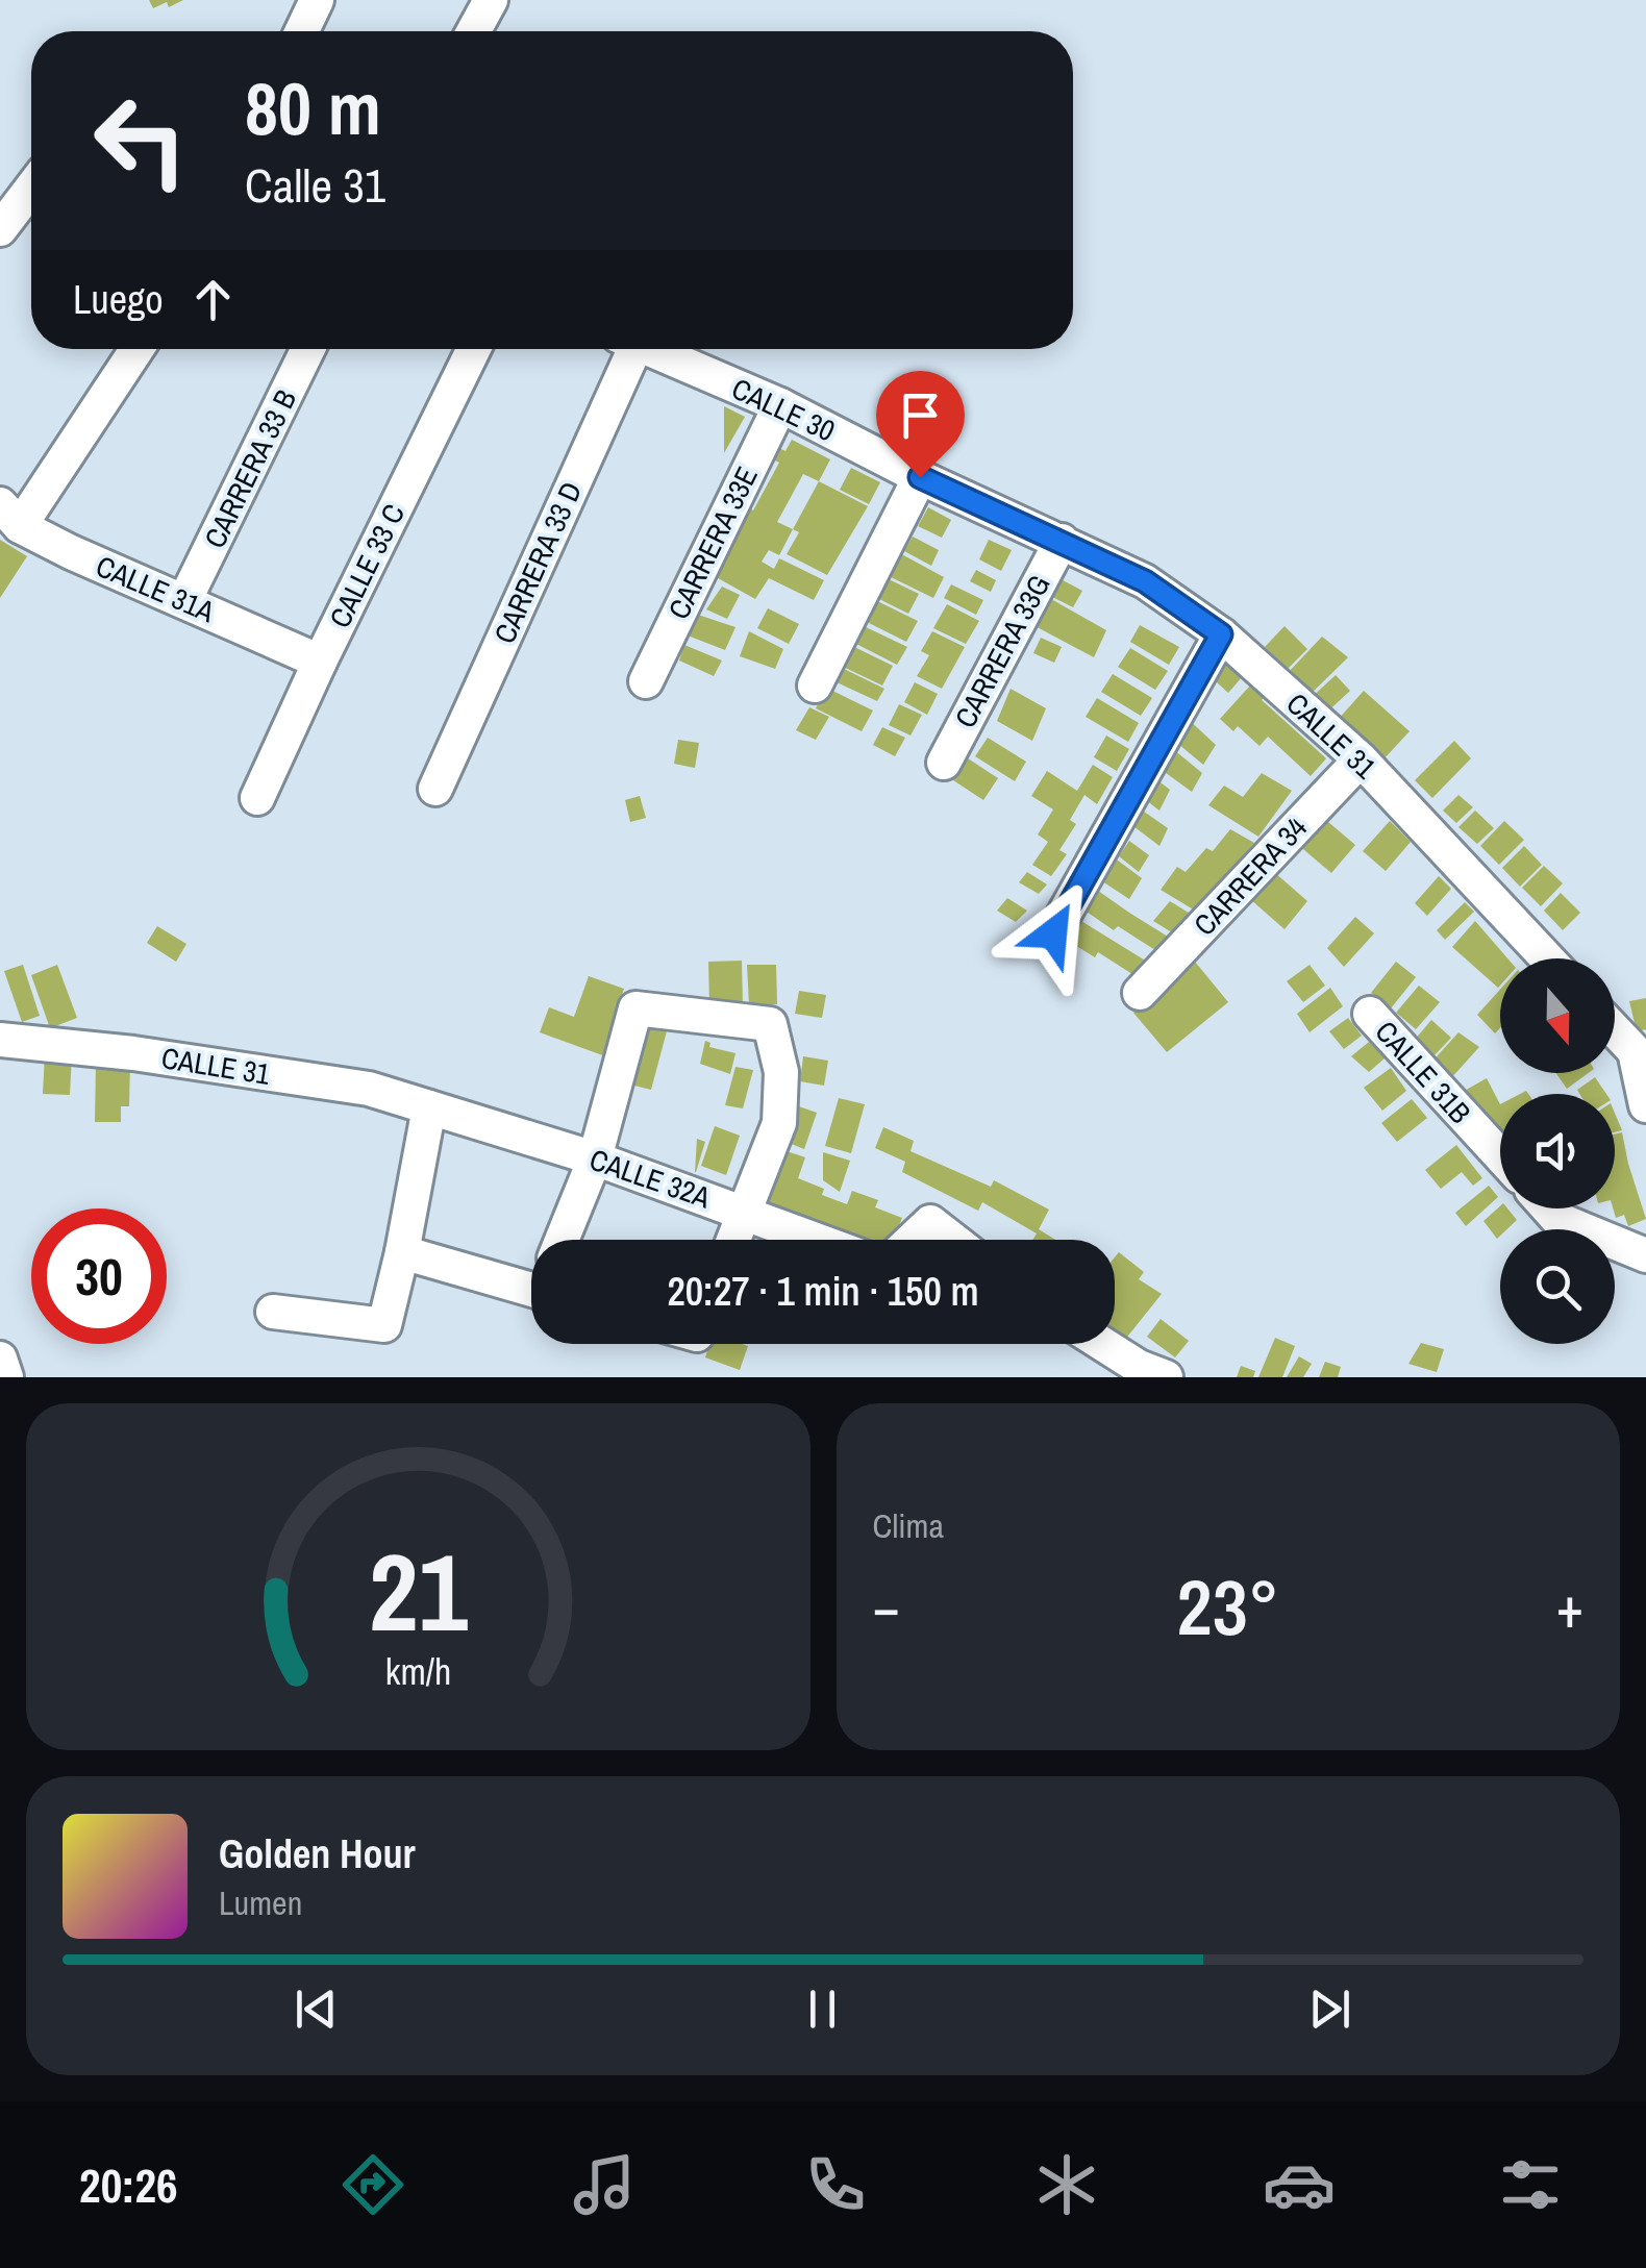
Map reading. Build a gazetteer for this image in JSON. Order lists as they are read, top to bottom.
{
  "streets": {
    "street": [
      "CALLE 30",
      "CARRERA 33 B",
      "CARRERA 33E",
      "CARRERA 33 D",
      "CALLE 33 C",
      "CALLE 31A",
      "CARRERA 33G",
      "CALLE 31",
      "CARRERA 34",
      "CALLE 31B",
      "CALLE 32A"
    ]
  },
  "crossings": [
    ["CALLE 30", "CARRERA 33E"],
    ["CALLE 30", "CARRERA 33G"],
    ["CALLE 30", "CALLE 31"],
    ["CARRERA 33 B", "CALLE 31A"],
    ["CALLE 33 C", "CALLE 31A"],
    ["CARRERA 33G", "CALLE 31"],
    ["CALLE 31", "CARRERA 34"],
    ["CALLE 31", "CALLE 32A"]
  ],
  "north": "bottom",
  "page": {
    "turn": ["80 m", "Calle 31"],
    "then": "Luego",
    "limit": "30",
    "trip": "20:27 · 1 min · 150 m",
    "tile": "Clima",
    "heat": ["−", "23°", "+"],
    "song": ["Golden Hour", "Lumen"],
    "tabs": "20:26",
    "gauge": ["21", "km/h"]
  }
}
